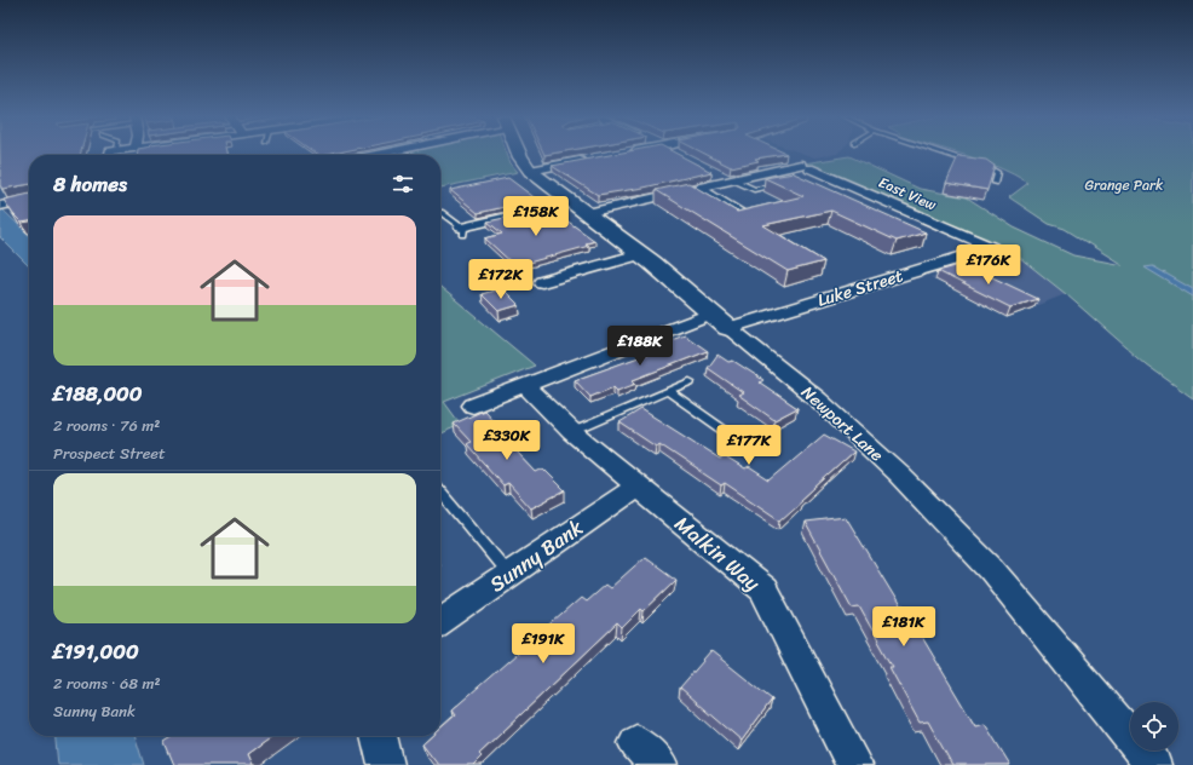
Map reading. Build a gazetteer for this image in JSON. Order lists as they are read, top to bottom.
{
  "streets": {
    "street": [
      "East View",
      "Luke Street",
      "Newport Lane",
      "Malkin Way",
      "Sunny Bank"
    ]
  },
  "crossings": [
    ["East View", "Luke Street"],
    ["Luke Street", "Newport Lane"],
    ["Luke Street", "Malkin Way"],
    ["Malkin Way", "Sunny Bank"]
  ],
  "parks": ["Grange Park"],
  "page": {
    "heading": "8 homes",
    "price": [
      "£158K",
      "£176K",
      "£172K",
      "£188K",
      "£330K",
      "£177K",
      "£181K",
      "£191K"
    ],
    "list": [
      {
        "name": "£188,000",
        "note": "2 rooms · 76 m² · Prospect Street"
      },
      {
        "name": "£191,000",
        "note": "2 rooms · 68 m² · Sunny Bank"
      }
    ]
  }
}
